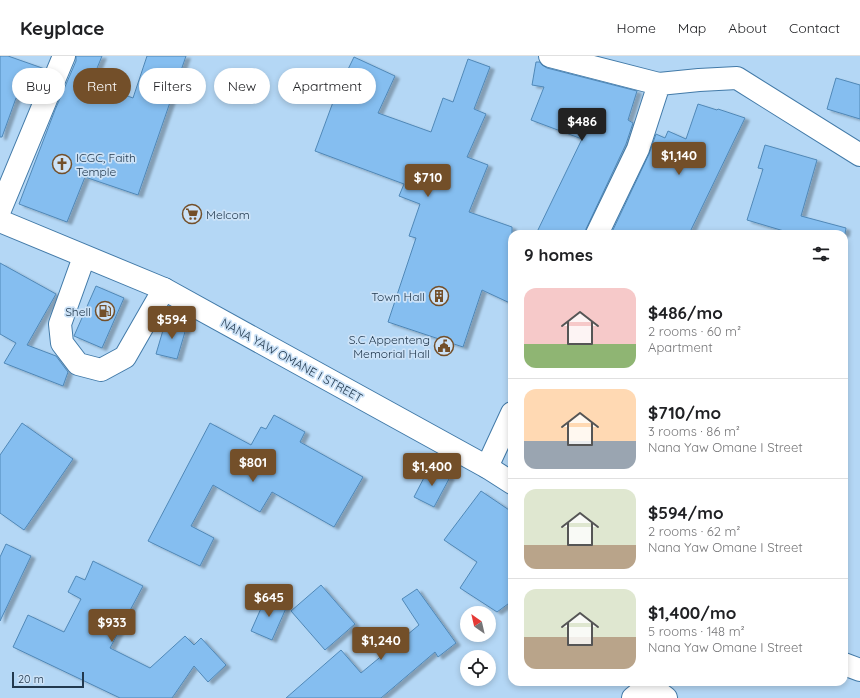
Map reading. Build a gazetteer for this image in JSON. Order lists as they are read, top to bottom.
{
  "streets": {
    "street": ["NANA YAW OMANE I STREET"]
  },
  "places": {
    "church": ["ICGC, Faith Temple"],
    "supermarket": ["Melcom"],
    "building": ["Town Hall"],
    "fuel station": ["Shell"],
    "public building": ["S.C Appenteng Memorial Hall"]
  },
  "scale_bar": "20 m",
  "north": "top left",
  "page": {
    "header": "Keyplace",
    "nav": [
      "Home",
      "Map",
      "About",
      "Contact"
    ],
    "chip": [
      "Buy",
      "Rent",
      "Filters",
      "New",
      "Apartment"
    ],
    "price": [
      "$486",
      "$1,140",
      "$710",
      "$594",
      "$801",
      "$1,400",
      "$645",
      "$933",
      "$1,240"
    ],
    "heading": "9 homes",
    "list": [
      {
        "name": "$486/mo",
        "note": "2 rooms · 60 m² · Apartment"
      },
      {
        "name": "$710/mo",
        "note": "3 rooms · 86 m² · Nana Yaw Omane I Street"
      },
      {
        "name": "$594/mo",
        "note": "2 rooms · 62 m² · Nana Yaw Omane I Street"
      },
      {
        "name": "$1,400/mo",
        "note": "5 rooms · 148 m² · Nana Yaw Omane I Street"
      }
    ],
    "scale": "20 m"
  }
}
